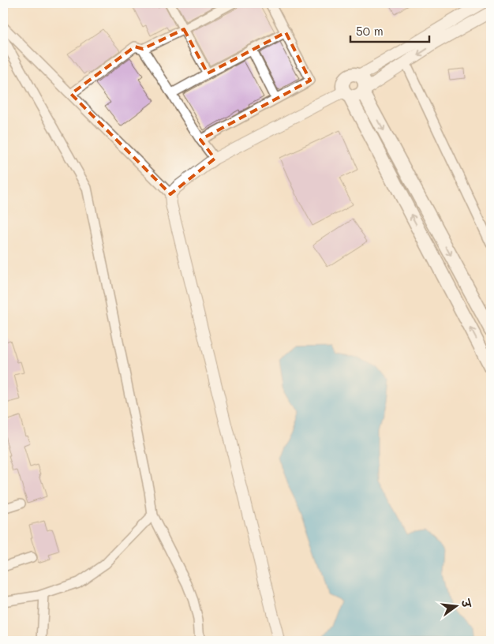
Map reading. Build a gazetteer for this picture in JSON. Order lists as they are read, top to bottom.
{
  "scale_bar": "50 m",
  "north": "right"
}
